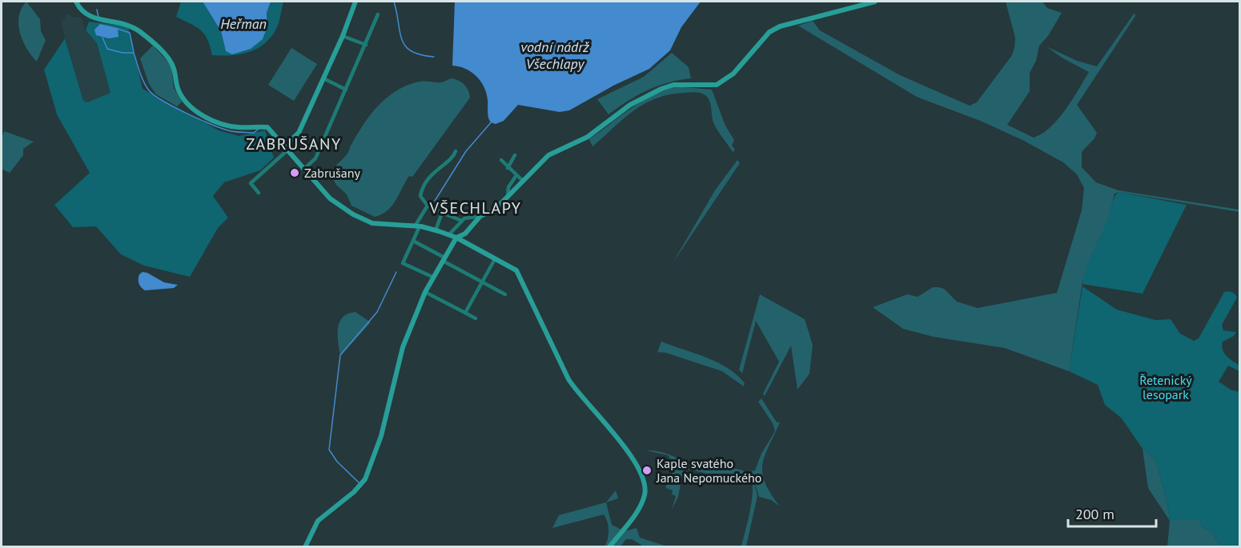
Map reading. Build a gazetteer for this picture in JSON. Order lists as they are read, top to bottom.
{
  "districts": ["ZABRUŠANY", "VŠECHLAPY"],
  "water": ["Heřman", "vodní nádrž Všechlapy"],
  "parks": ["Řetenický lesopark"],
  "places": ["Zabrušany", "Kaple svatého Jana Nepomuckého"],
  "scale_bar": "200 m"
}
